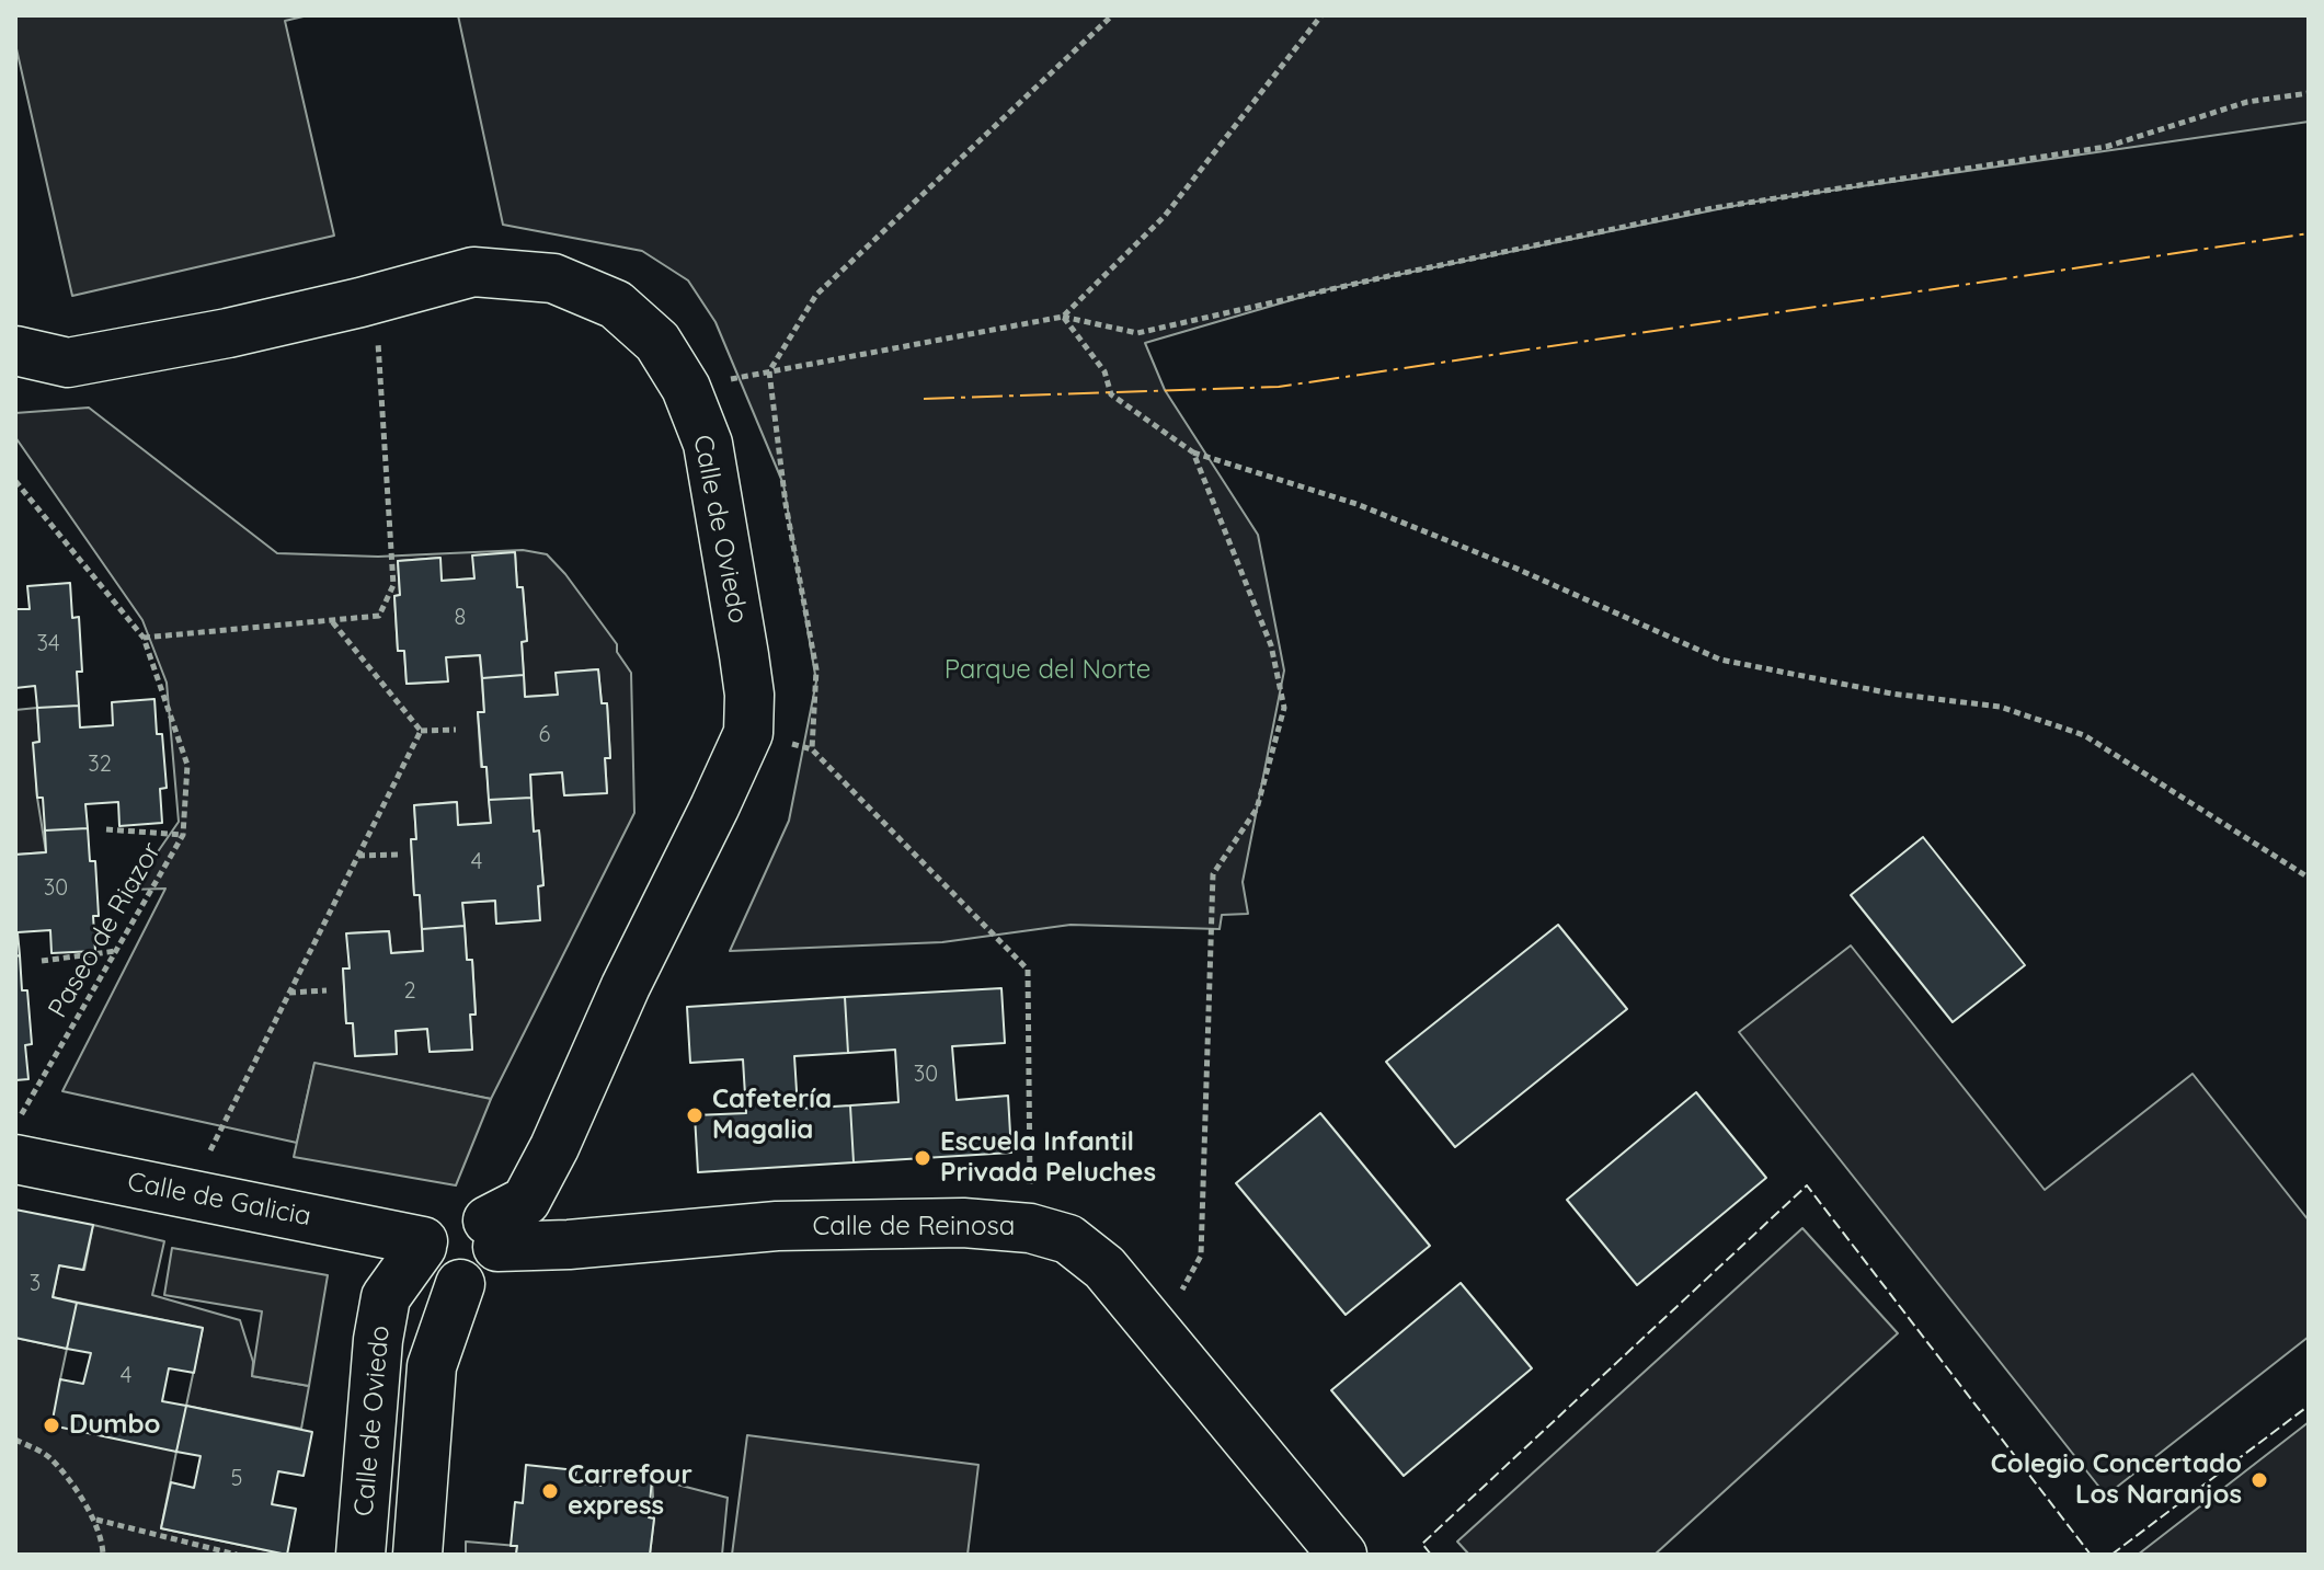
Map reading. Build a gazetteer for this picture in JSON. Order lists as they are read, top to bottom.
{
  "streets": {
    "street": ["Calle de Oviedo", "Calle de Galicia", "Calle de Reinosa"],
    "path": ["Paseo de Riazor"]
  },
  "crossings": [
    ["Calle de Oviedo", "Calle de Galicia"],
    ["Calle de Oviedo", "Calle de Reinosa"],
    ["Calle de Galicia", "Calle de Reinosa"]
  ],
  "parks": ["Parque del Norte"],
  "places": [
    "Cafetería Magalia",
    "Escuela Infantil Privada Peluches",
    "Dumbo",
    "Colegio Concertado Los Naranjos",
    "Carrefour express"
  ],
  "house_numbers": [
    "8",
    "34",
    "6",
    "32",
    "4",
    "30",
    "2",
    "30",
    "3",
    "4",
    "5"
  ]
}
